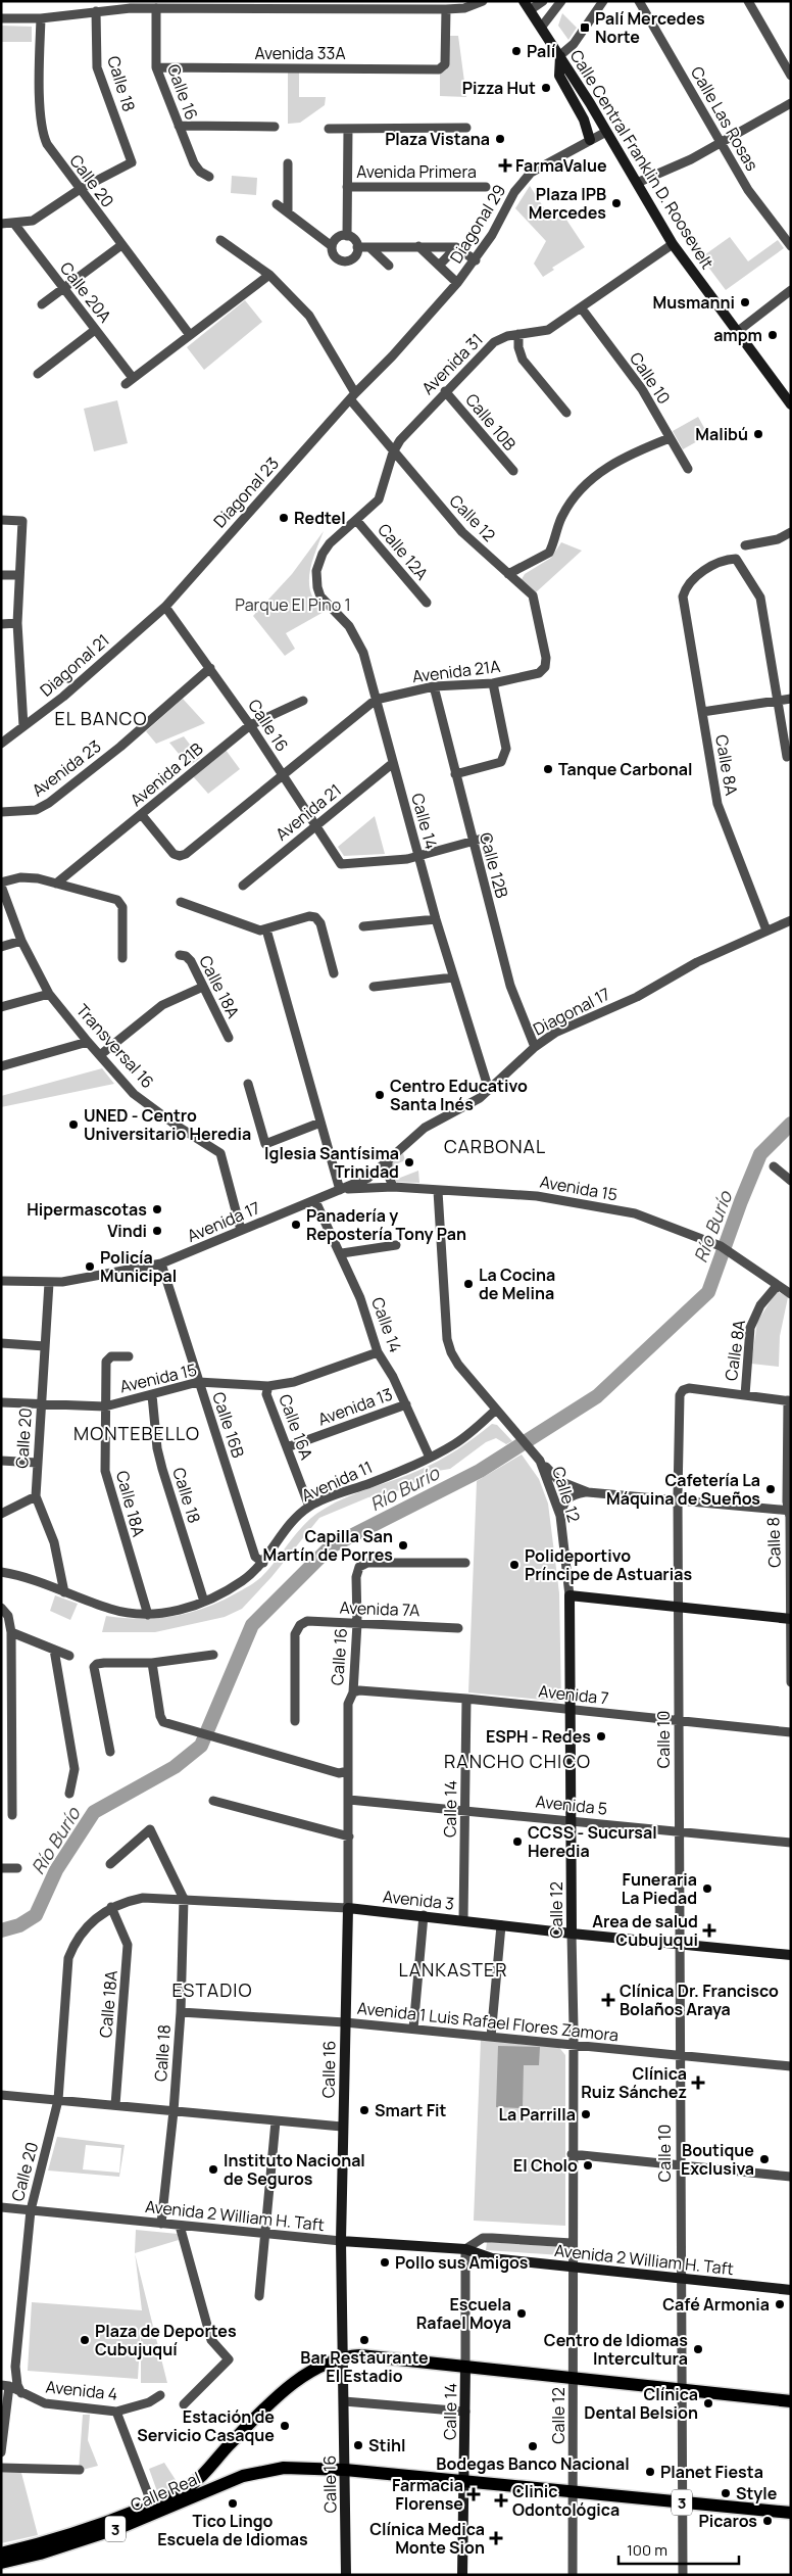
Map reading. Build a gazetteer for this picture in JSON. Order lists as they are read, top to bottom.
{
  "streets": {
    "main road": ["Calle Real", "3"],
    "street": [
      "Avenida 33A",
      "Calle 18",
      "Calle 16",
      "Calle Las Rosas",
      "Calle Central Franklin D. Roosevelt",
      "Avenida Primera",
      "Calle 20",
      "Diagonal 29",
      "Calle 20A",
      "Avenida 31",
      "Calle 10",
      "Calle 10B",
      "Diagonal 23",
      "Calle 12",
      "Calle 12A",
      "Diagonal 21",
      "Avenida 21A",
      "Calle 8A",
      "Avenida 23",
      "Avenida 21B",
      "Avenida 21",
      "Calle 14",
      "Calle 12B",
      "Calle 18A",
      "Diagonal 17",
      "Transversal 16",
      "Avenida 15",
      "Avenida 17",
      "Avenida 13",
      "Calle 16B",
      "Calle 16A",
      "Avenida 11",
      "Calle 8",
      "Avenida 7A",
      "Avenida 7",
      "Avenida 5",
      "Avenida 3",
      "Avenida 1 Luis Rafael Flores Zamora",
      "Avenida 2 William H. Taft",
      "Avenida 4"
    ]
  },
  "crossings": [
    ["Avenida 33A", "Calle 16"],
    ["Calle 18", "Calle 20"],
    ["Calle 18", "Avenida 15"],
    ["Calle 18", "Avenida 11"],
    ["Calle 18", "Avenida 3"],
    ["Calle 18", "Avenida 1 Luis Rafael Flores Zamora"],
    ["Calle 18", "Avenida 2 William H. Taft"],
    ["Calle 16", "Diagonal 23"],
    ["Calle 16", "Diagonal 21"],
    ["Calle 16", "Avenida 21A"],
    ["Calle 16", "Avenida 23"],
    ["Calle 16", "Avenida 21B"],
    ["Calle 16", "Avenida 21"],
    ["Calle 16", "Calle 14"],
    ["Calle 16", "Avenida 7A"],
    ["Calle 16", "Avenida 7"],
    ["Calle 16", "Avenida 5"],
    ["Calle 16", "Avenida 3"],
    ["Calle 16", "Avenida 1 Luis Rafael Flores Zamora"],
    ["Calle 16", "Avenida 2 William H. Taft"],
    ["Calle 16", "3"],
    ["Calle Central Franklin D. Roosevelt", "Diagonal 29"],
    ["Calle Central Franklin D. Roosevelt", "Avenida 31"],
    ["Calle 20", "Calle 20A"],
    ["Calle 20", "Avenida 15"],
    ["Calle 20", "Avenida 17"],
    ["Calle 20", "Avenida 11"],
    ["Calle 20", "Avenida 3"],
    ["Calle 20", "Avenida 2 William H. Taft"],
    ["Calle 20", "Avenida 4"],
    ["Diagonal 29", "Diagonal 23"],
    ["Diagonal 29", "Calle 12"],
    ["Avenida 31", "Calle 10"],
    ["Avenida 31", "Calle 10B"],
    ["Avenida 31", "Calle 12"],
    ["Avenida 31", "Calle 12A"],
    ["Avenida 31", "Calle 14"],
    ["Calle 10", "Calle 8A"],
    ["Calle 10", "Avenida 7"],
    ["Calle 10", "Avenida 5"],
    ["Calle 10", "Avenida 3"],
    ["Calle 10", "Avenida 1 Luis Rafael Flores Zamora"],
    ["Calle 10", "Avenida 2 William H. Taft"],
    ["Calle 10", "3"],
    ["Diagonal 23", "Calle 12"],
    ["Diagonal 23", "Diagonal 21"],
    ["Calle 12", "Avenida 21A"],
    ["Calle 12", "Avenida 15"],
    ["Calle 12", "Avenida 11"],
    ["Calle 12", "Avenida 7"],
    ["Calle 12", "Avenida 5"],
    ["Calle 12", "Avenida 3"],
    ["Calle 12", "Avenida 1 Luis Rafael Flores Zamora"],
    ["Calle 12", "Avenida 2 William H. Taft"],
    ["Calle 12", "3"],
    ["Avenida 21A", "Avenida 21B"],
    ["Avenida 21A", "Calle 14"],
    ["Avenida 21A", "Calle 12B"],
    ["Calle 8A", "Diagonal 17"],
    ["Calle 8A", "Avenida 15"],
    ["Avenida 21", "Calle 14"],
    ["Calle 14", "Diagonal 17"],
    ["Calle 14", "Avenida 15"],
    ["Calle 14", "Avenida 17"],
    ["Calle 14", "Avenida 13"],
    ["Calle 14", "Avenida 11"],
    ["Calle 14", "Avenida 7"],
    ["Calle 14", "Avenida 5"],
    ["Calle 14", "Avenida 3"],
    ["Calle 14", "Avenida 2 William H. Taft"],
    ["Calle 14", "3"],
    ["Calle 12B", "Diagonal 17"],
    ["Calle 18A", "Avenida 15"],
    ["Calle 18A", "Avenida 11"],
    ["Calle 18A", "Avenida 3"],
    ["Diagonal 17", "Avenida 17"],
    ["Transversal 16", "Avenida 17"],
    ["Avenida 15", "Avenida 17"],
    ["Avenida 15", "Calle 16B"],
    ["Avenida 15", "Calle 16A"],
    ["Avenida 17", "Calle 16B"],
    ["Avenida 13", "Calle 16A"],
    ["Calle 16B", "Avenida 11"],
    ["Calle 16A", "Avenida 11"],
    ["Calle Real", "3"]
  ],
  "districts": [
    "EL BANCO",
    "CARBONAL",
    "MONTEBELLO",
    "RANCHO CHICO",
    "LANKASTER",
    "ESTADIO"
  ],
  "water": ["Río Burío"],
  "parks": ["Parque El Pino 1"],
  "places": {
    "transit": ["Palí Mercedes Norte"],
    "other": [
      "Palí",
      "Pizza Hut",
      "Plaza Vistana",
      "Plaza IPB Mercedes",
      "Musmanni",
      "ampm",
      "Malibú",
      "Redtel",
      "Tanque Carbonal",
      "Centro Educativo Santa Inés",
      "UNED - Centro Universitario Heredia",
      "Iglesia Santísima Trinidad",
      "Hipermascotas",
      "Panadería y Repostería Tony Pan",
      "Vindi",
      "Policía Municipal",
      "La Cocina de Melina",
      "Cafetería La Máquina de Sueños",
      "Capilla San Martín de Porres",
      "Polideportivo Príncipe de Astuarias",
      "ESPH - Redes",
      "CCSS - Sucursal Heredia",
      "Funeraria La Piedad",
      "Smart Fit",
      "La Parrilla",
      "Boutique Exclusiva",
      "El Cholo",
      "Instituto Nacional de Seguros",
      "Pollo sus Amigos",
      "Café Armonia",
      "Escuela Rafael Moya",
      "Plaza de Deportes Cubujuquí",
      "Bar Restaurante El Estadio",
      "Centro de Idiomas Intercultura",
      "Clínica Dental Belsion",
      "Estación de Servicio Casaque",
      "Stihl",
      "Bodegas Banco Nacional",
      "Planet Fiesta",
      "Style",
      "Tico Lingo Escuela de Idiomas",
      "Picaros"
    ],
    "health": [
      "FarmaValue",
      "Area de salud Cubujuqui",
      "Clínica Dr. Francisco Bolaños Araya",
      "Clínica Ruiz Sánchez",
      "Farmacia Florense",
      "Clinic Odontológica",
      "Clínica Medica Monte Sion"
    ]
  },
  "scale_bar": "100 m"
}
